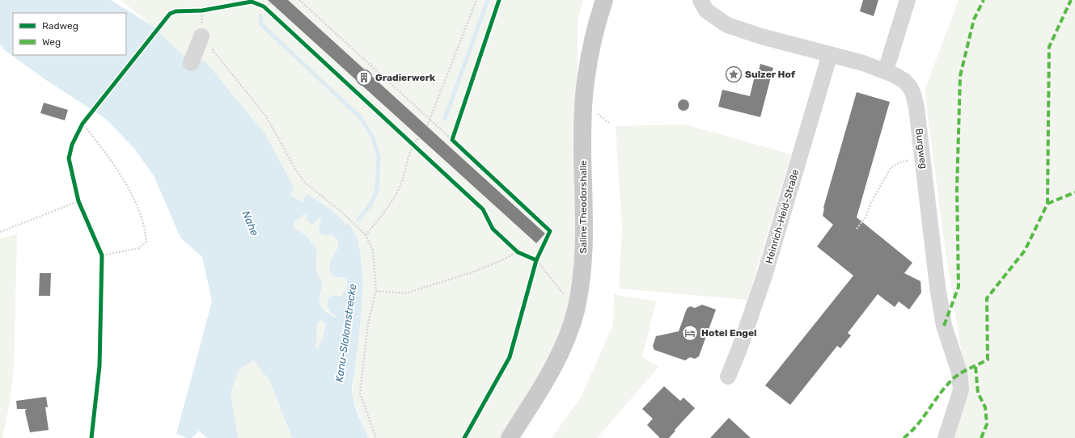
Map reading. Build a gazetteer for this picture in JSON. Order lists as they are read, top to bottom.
{
  "streets": {
    "main road": ["Saline Theodorshalle"],
    "street": ["Burgweg", "Heinrich-Held-Straße"]
  },
  "crossings": [
    ["Burgweg", "Heinrich-Held-Straße"]
  ],
  "water": ["Nahe", "Kanu-Slalomstrecke"],
  "places": {
    "place": ["Sulzer Hof"],
    "building": ["Gradierwerk"],
    "hotel": ["Hotel Engel"]
  },
  "legend": ["Radweg", "Weg"]
}
